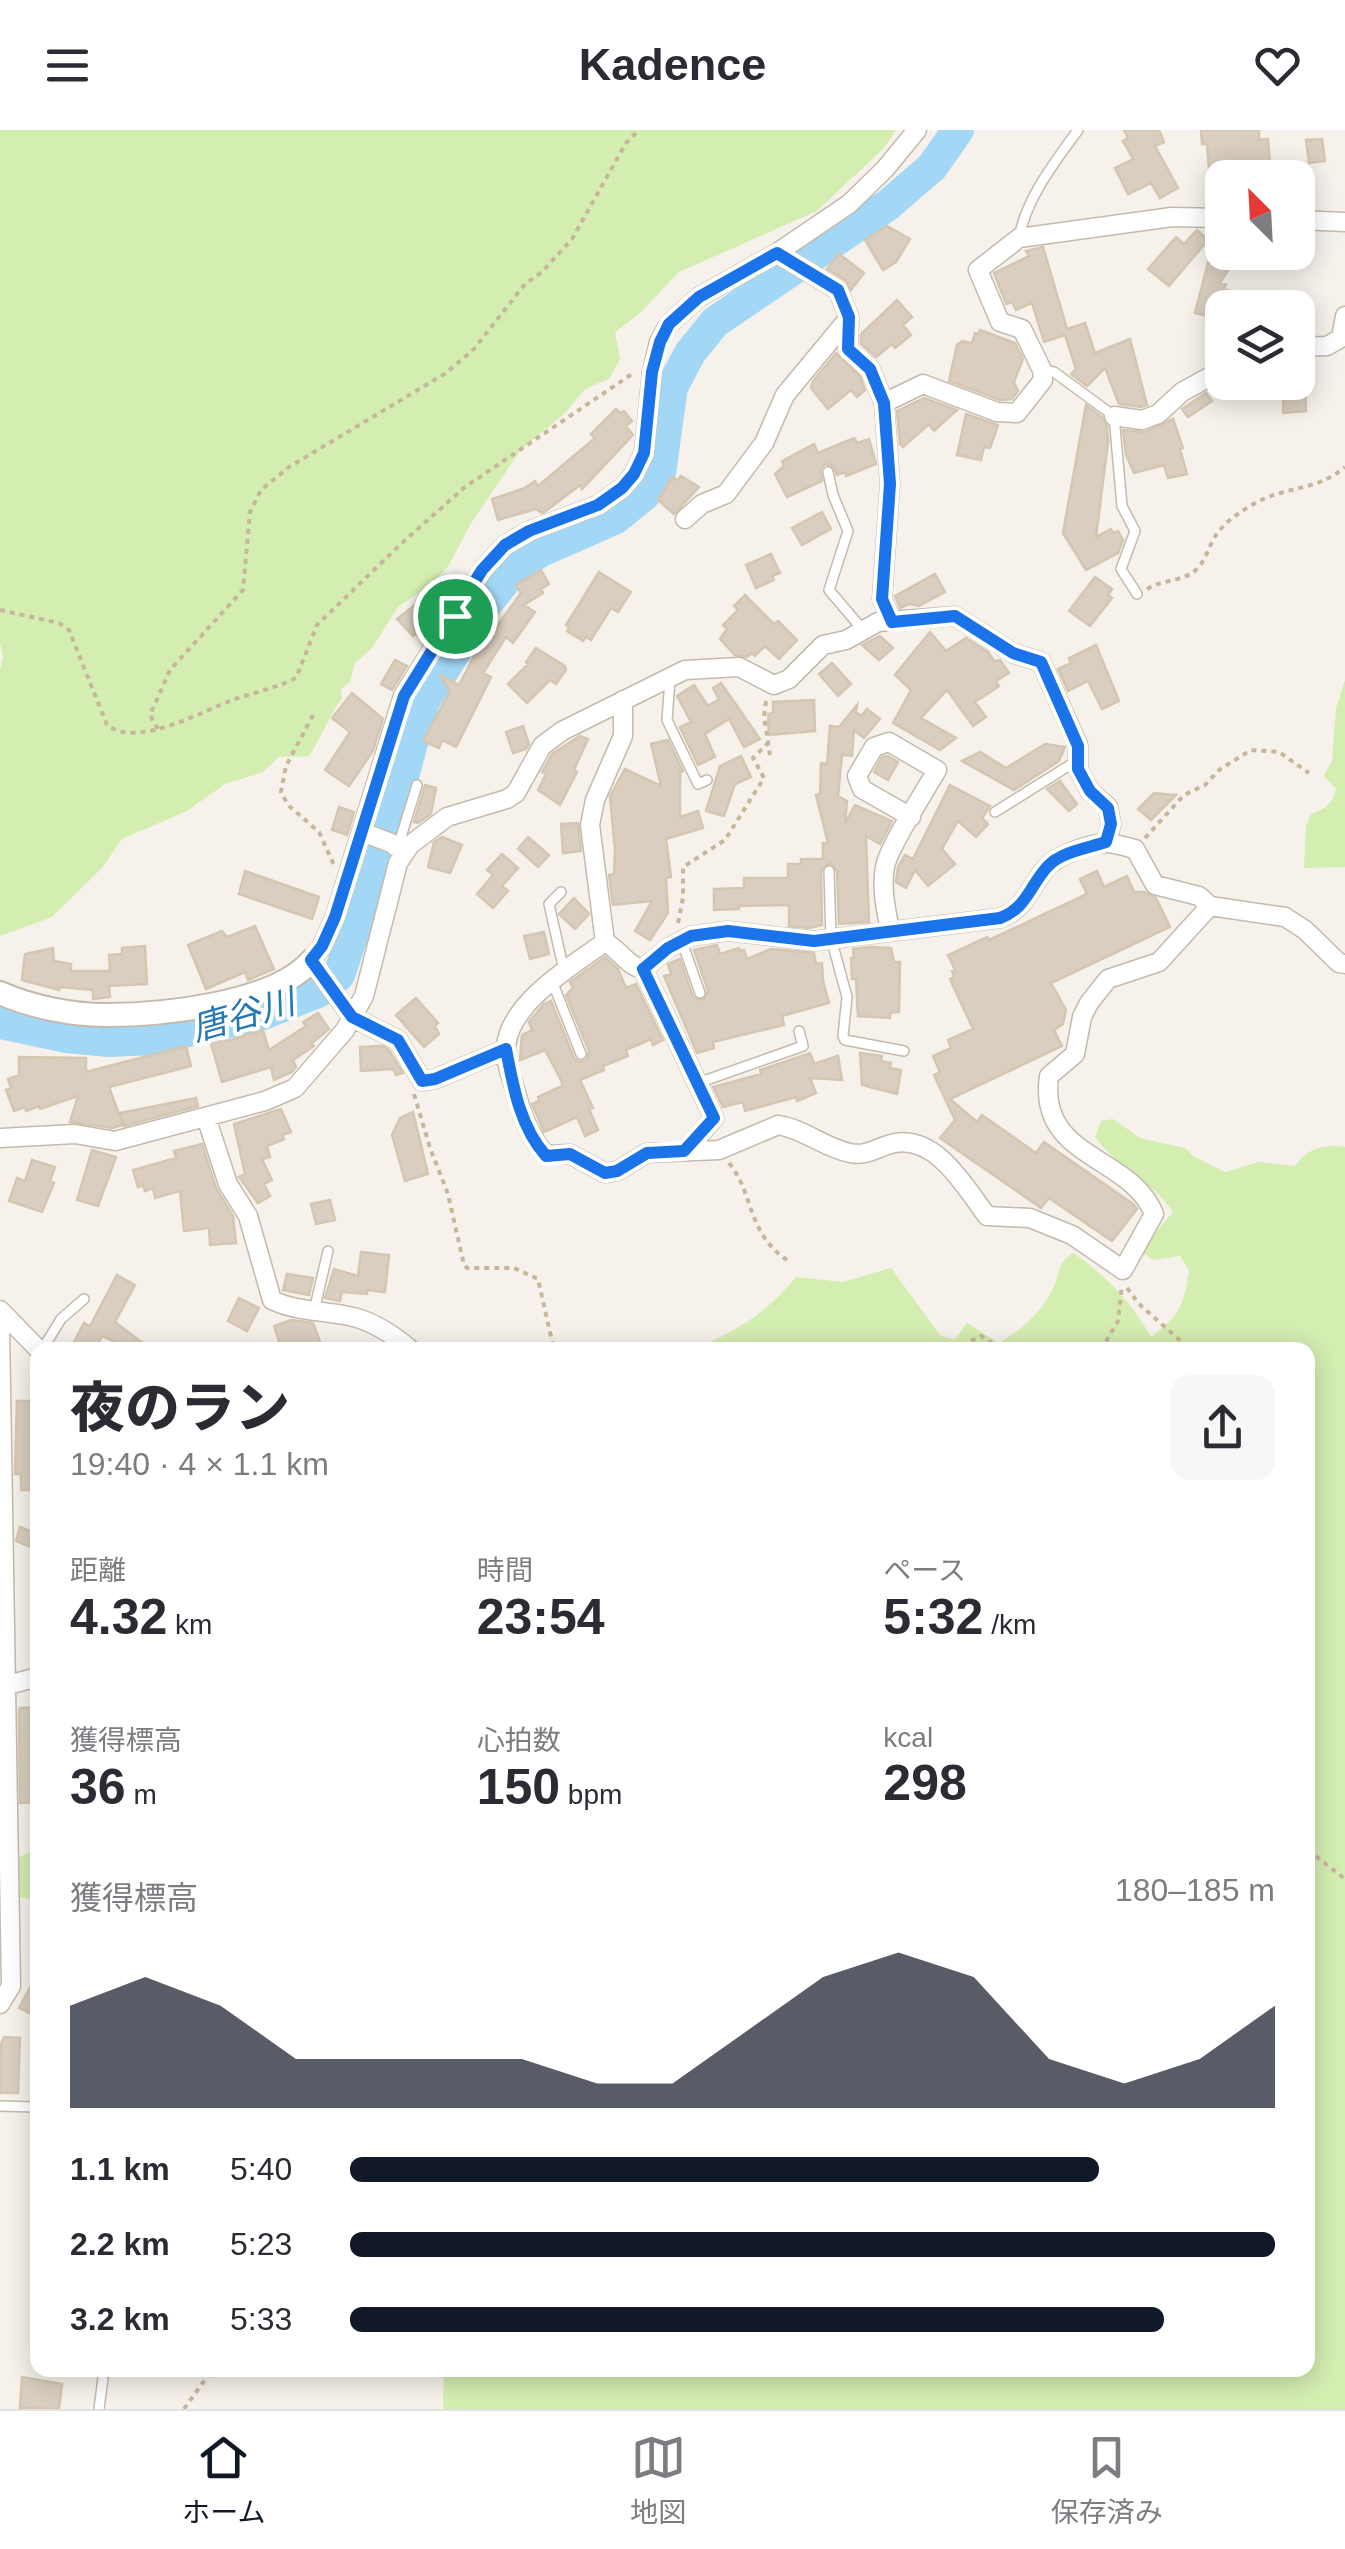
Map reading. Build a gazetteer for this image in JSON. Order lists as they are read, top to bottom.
{
  "water": ["唐谷川"],
  "north": "top left",
  "page": {
    "header": "Kadence",
    "heading": ["夜のラン", "19:40 · 4 × 1.1 km"],
    "stats": [
      ["距離", "4.32 km"],
      ["時間", "23:54"],
      ["ペース", "5:32 /km"],
      ["獲得標高", "36 m"],
      ["心拍数", "150 bpm"],
      ["kcal", "298"]
    ],
    "chart": ["獲得標高", "180–185 m"],
    "list": [
      {
        "name": "1.1 km",
        "note": "5:40"
      },
      {
        "name": "2.2 km",
        "note": "5:23"
      },
      {
        "name": "3.2 km",
        "note": "5:33"
      }
    ],
    "tabs": ["ホーム", "地図", "保存済み"]
  }
}
